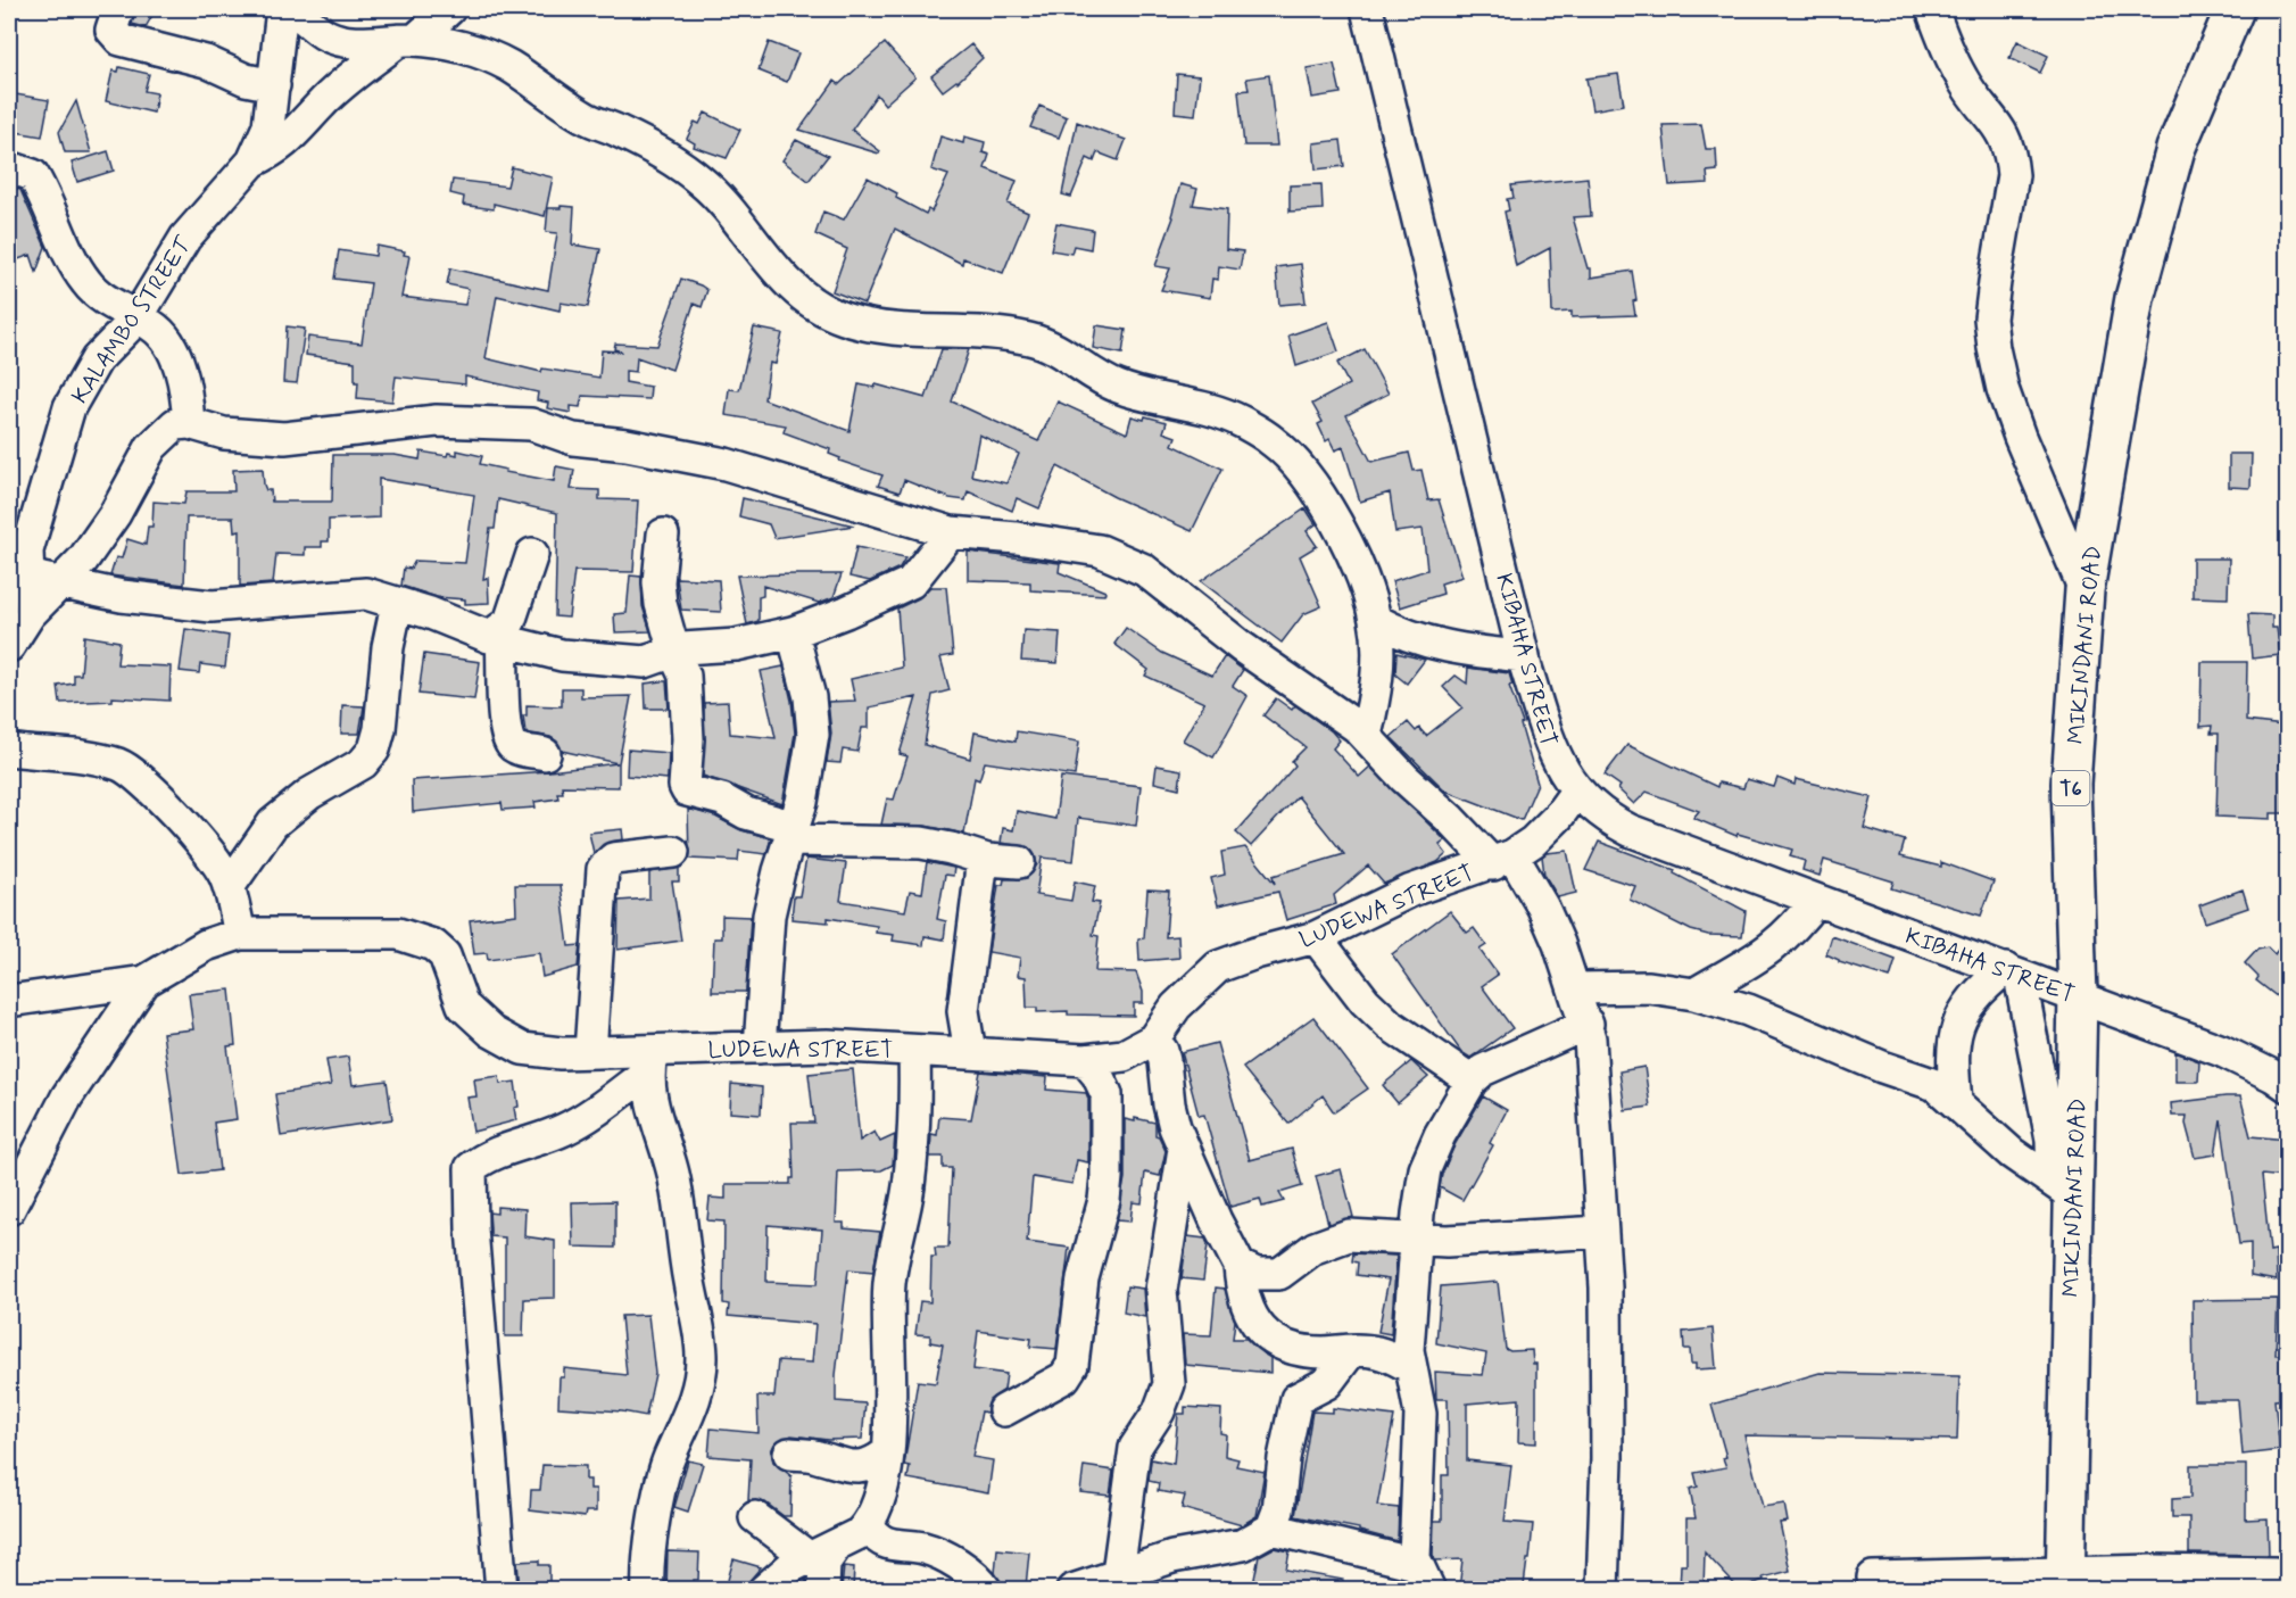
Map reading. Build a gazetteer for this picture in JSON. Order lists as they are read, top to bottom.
{
  "streets": {
    "highway": ["MIKINDANI ROAD", "T6"],
    "street": ["KALAMBO STREET", "KIBAHA STREET", "LUDEWA STREET"]
  },
  "crossings": [
    ["MIKINDANI ROAD", "KIBAHA STREET"],
    ["KIBAHA STREET", "LUDEWA STREET"]
  ]
}
